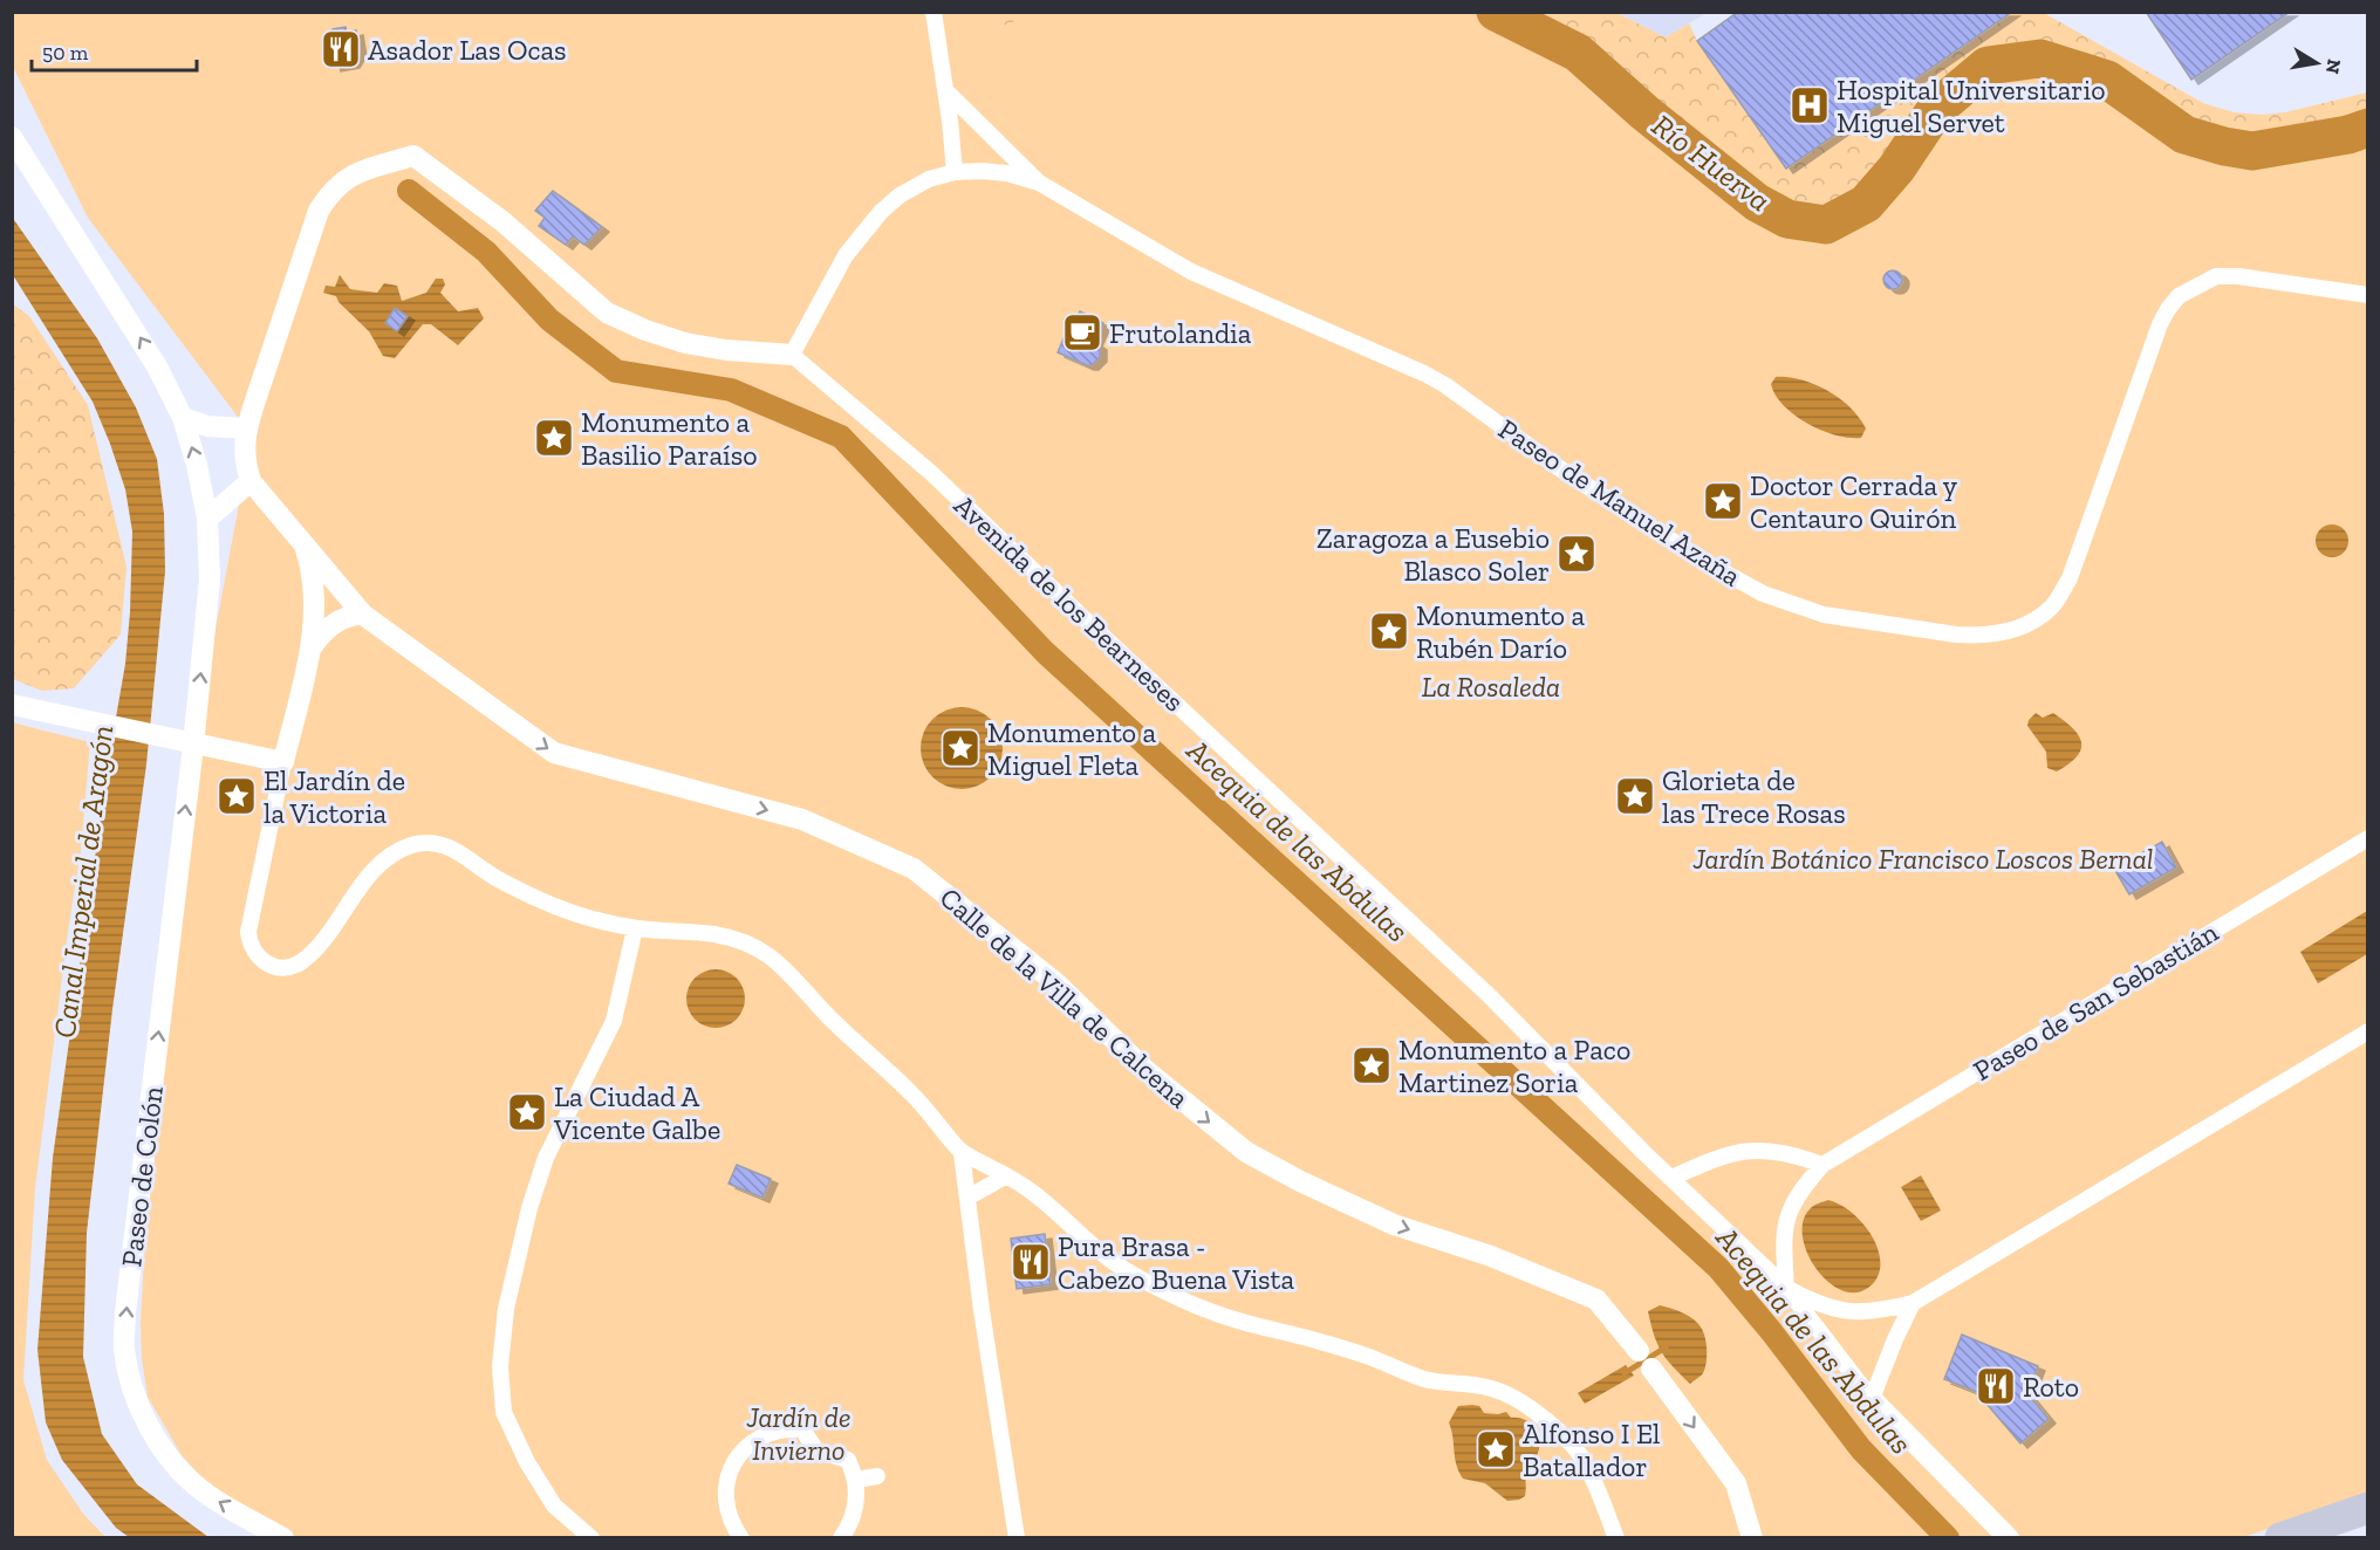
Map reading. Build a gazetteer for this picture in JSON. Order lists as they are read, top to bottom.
{
  "streets": {
    "street": [
      "Paseo de Manuel Azaña",
      "Avenida de los Bearneses",
      "Calle de la Villa de Calcena",
      "Paseo de San Sebastián",
      "Paseo de Colón"
    ]
  },
  "crossings": [
    ["Paseo de Manuel Azaña", "Avenida de los Bearneses"],
    ["Avenida de los Bearneses", "Paseo de San Sebastián"]
  ],
  "one_way": ["Paseo de Colón"],
  "water": ["Río Huerva", "Acequia de las Abdulas", "Canal Imperial de Aragón"],
  "parks": ["La Rosaleda", "Jardín Botánico Francisco Loscos Bernal", "Jardín de Invierno"],
  "places": {
    "restaurant": ["Asador Las Ocas", "Pura Brasa - Cabezo Buena Vista", "Roto"],
    "hospital": ["Hospital Universitario Miguel Servet"],
    "cafe": ["Frutolandia"],
    "place": [
      "Monumento a Basilio Paraíso",
      "Doctor Cerrada y Centauro Quirón",
      "Zaragoza a Eusebio Blasco Soler",
      "Monumento a Rubén Darío",
      "Monumento a Miguel Fleta",
      "El Jardín de la Victoria",
      "Glorieta de las Trece Rosas",
      "Monumento a Paco Martinez Soria",
      "La Ciudad A Vicente Galbe",
      "Alfonso I El Batallador"
    ]
  },
  "scale_bar": "50 m",
  "north": "right"
}
